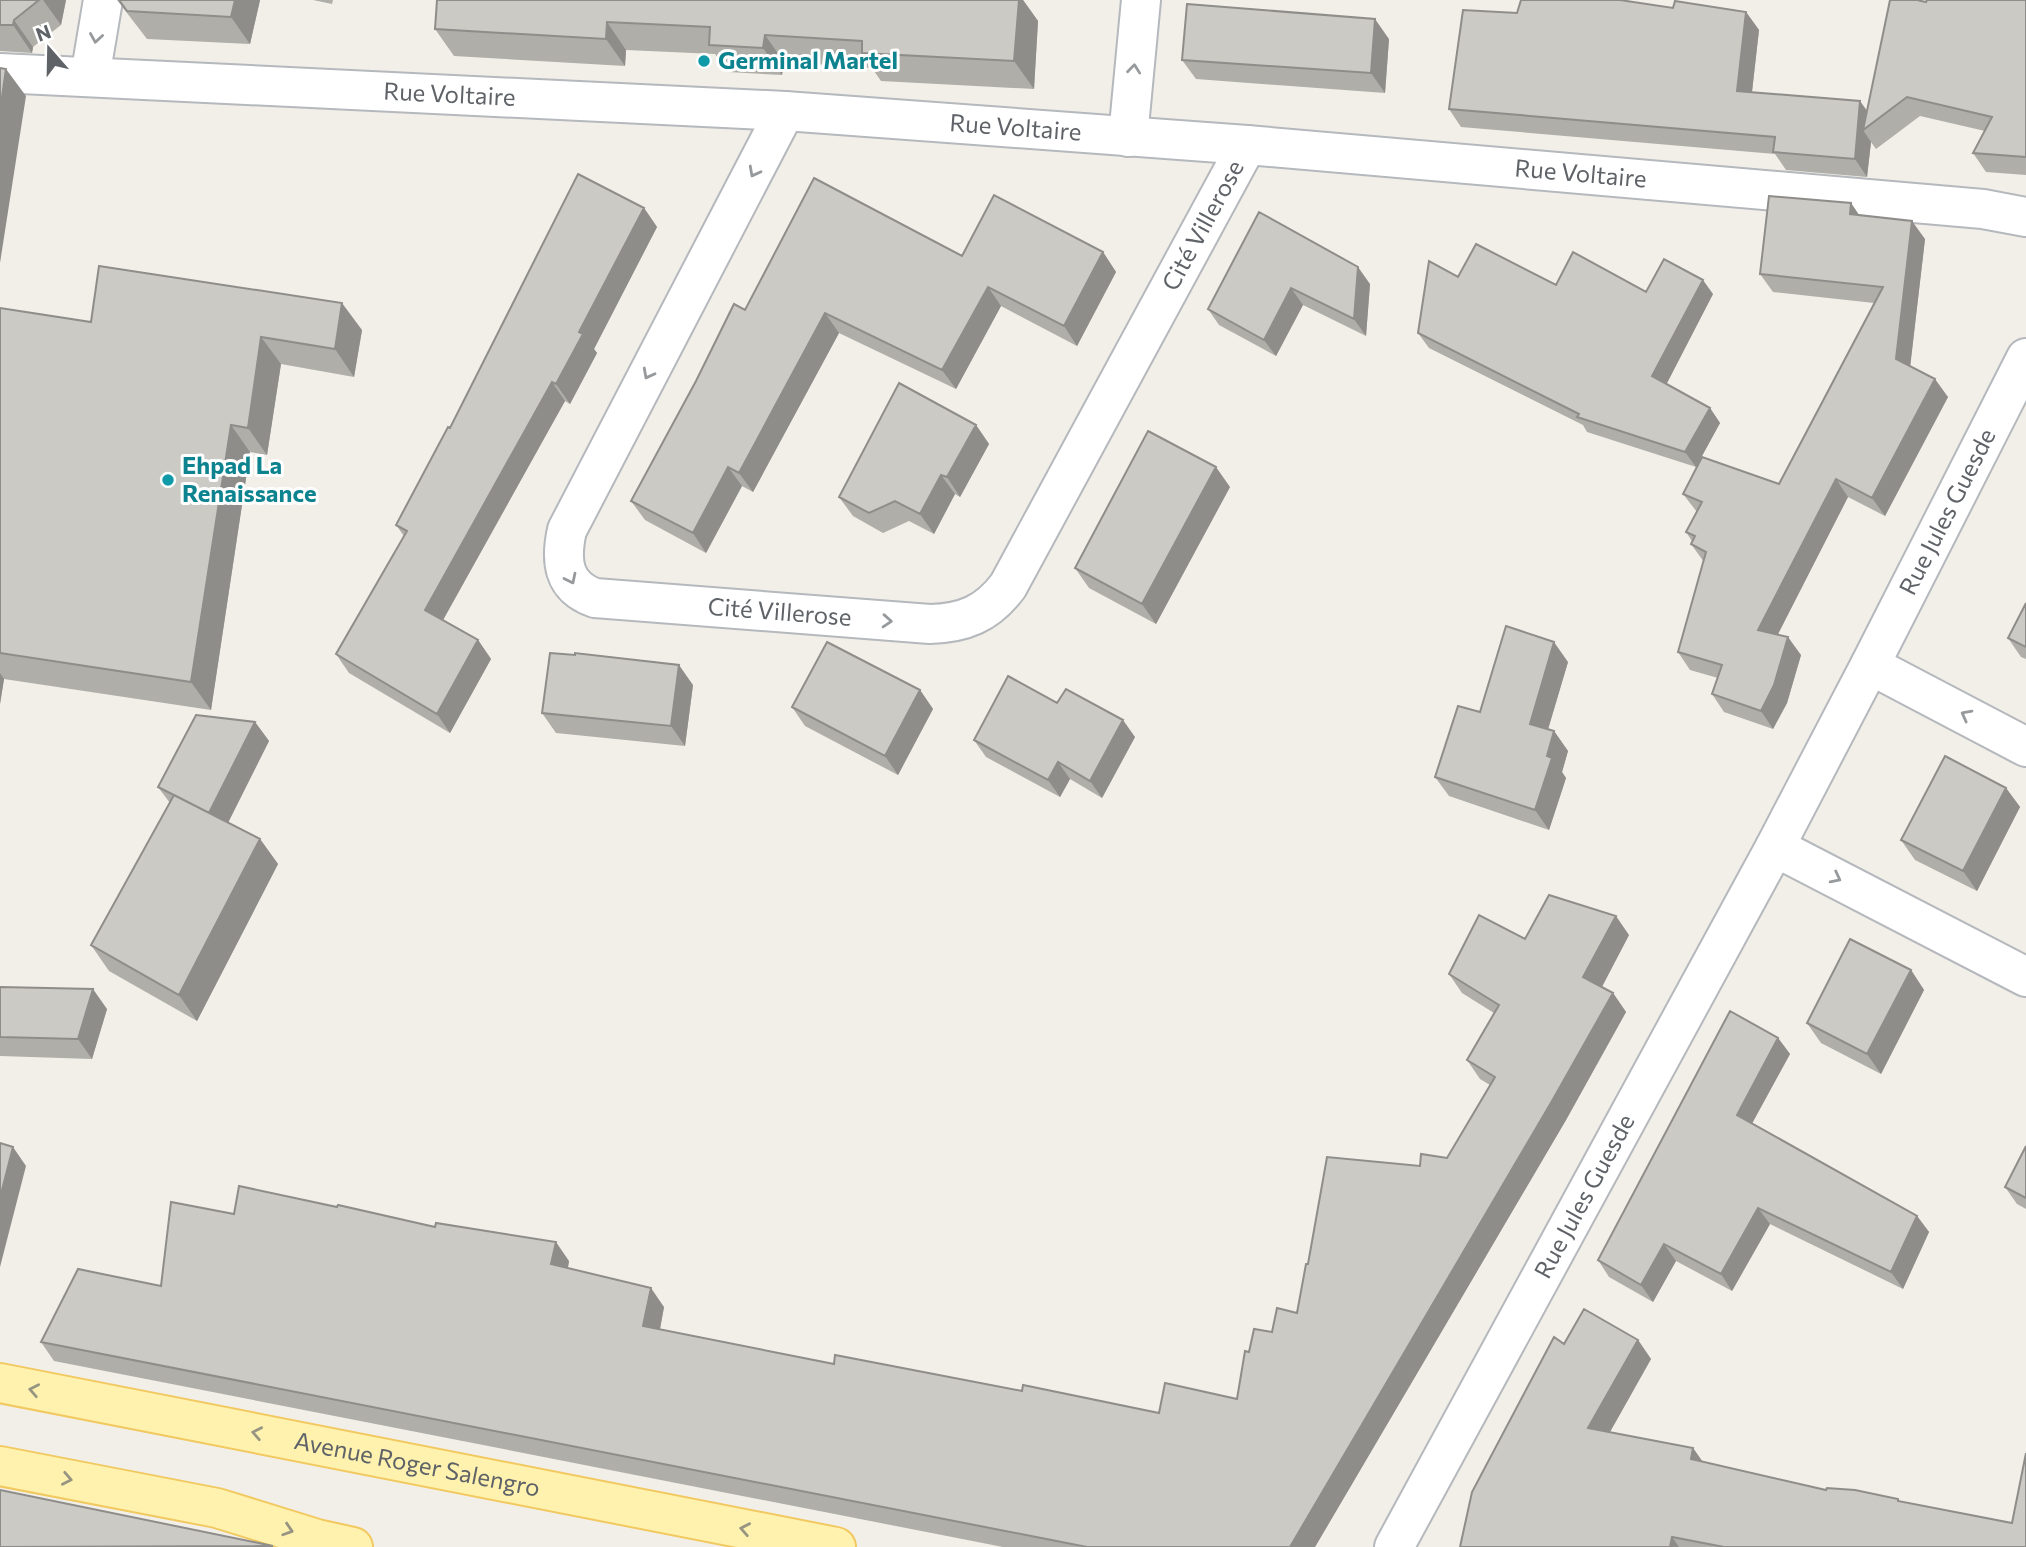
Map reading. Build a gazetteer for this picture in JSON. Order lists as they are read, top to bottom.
{
  "streets": {
    "main road": ["Avenue Roger Salengro"],
    "street": ["Rue Voltaire", "Cité Villerose", "Rue Jules Guesde"]
  },
  "crossings": [
    ["Rue Voltaire", "Cité Villerose"]
  ],
  "places": ["Germinal Martel", "Ehpad La Renaissance"],
  "north": "top"
}
